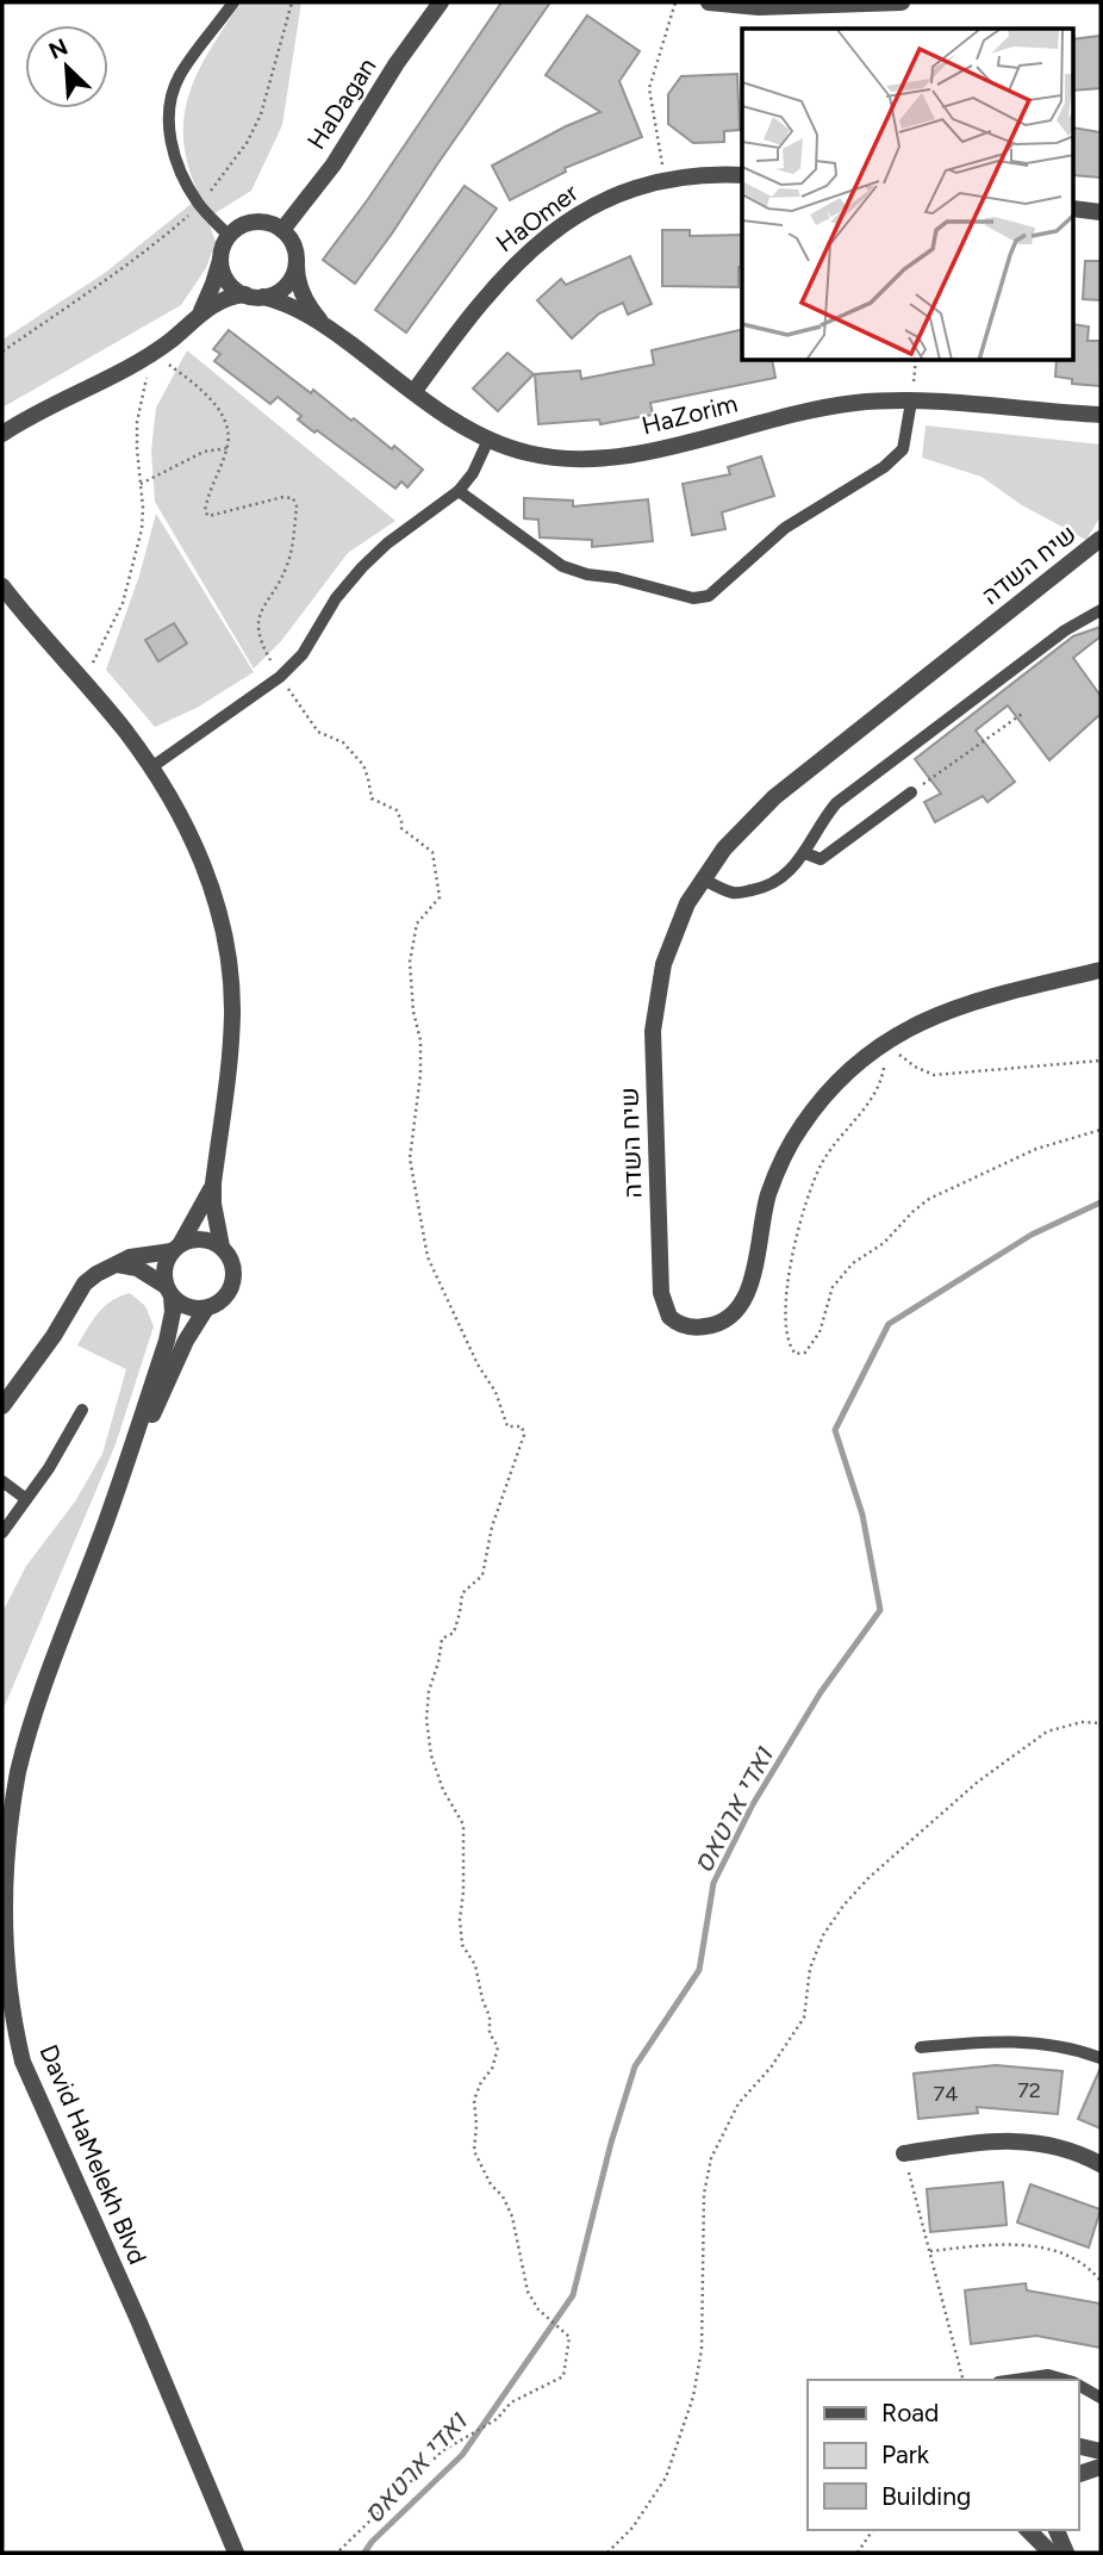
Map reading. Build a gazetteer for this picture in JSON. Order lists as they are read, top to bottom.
{
  "streets": {
    "street": [
      "HaDagan",
      "HaOmer",
      "HaZorim",
      "שיח השדה",
      "David HaMelekh Blvd"
    ]
  },
  "crossings": [
    ["HaOmer", "HaZorim"]
  ],
  "water": ["ואדי ארטאס"],
  "house_numbers": ["72", "74"],
  "legend": ["Road", "Park", "Building"],
  "north": "top left"
}
